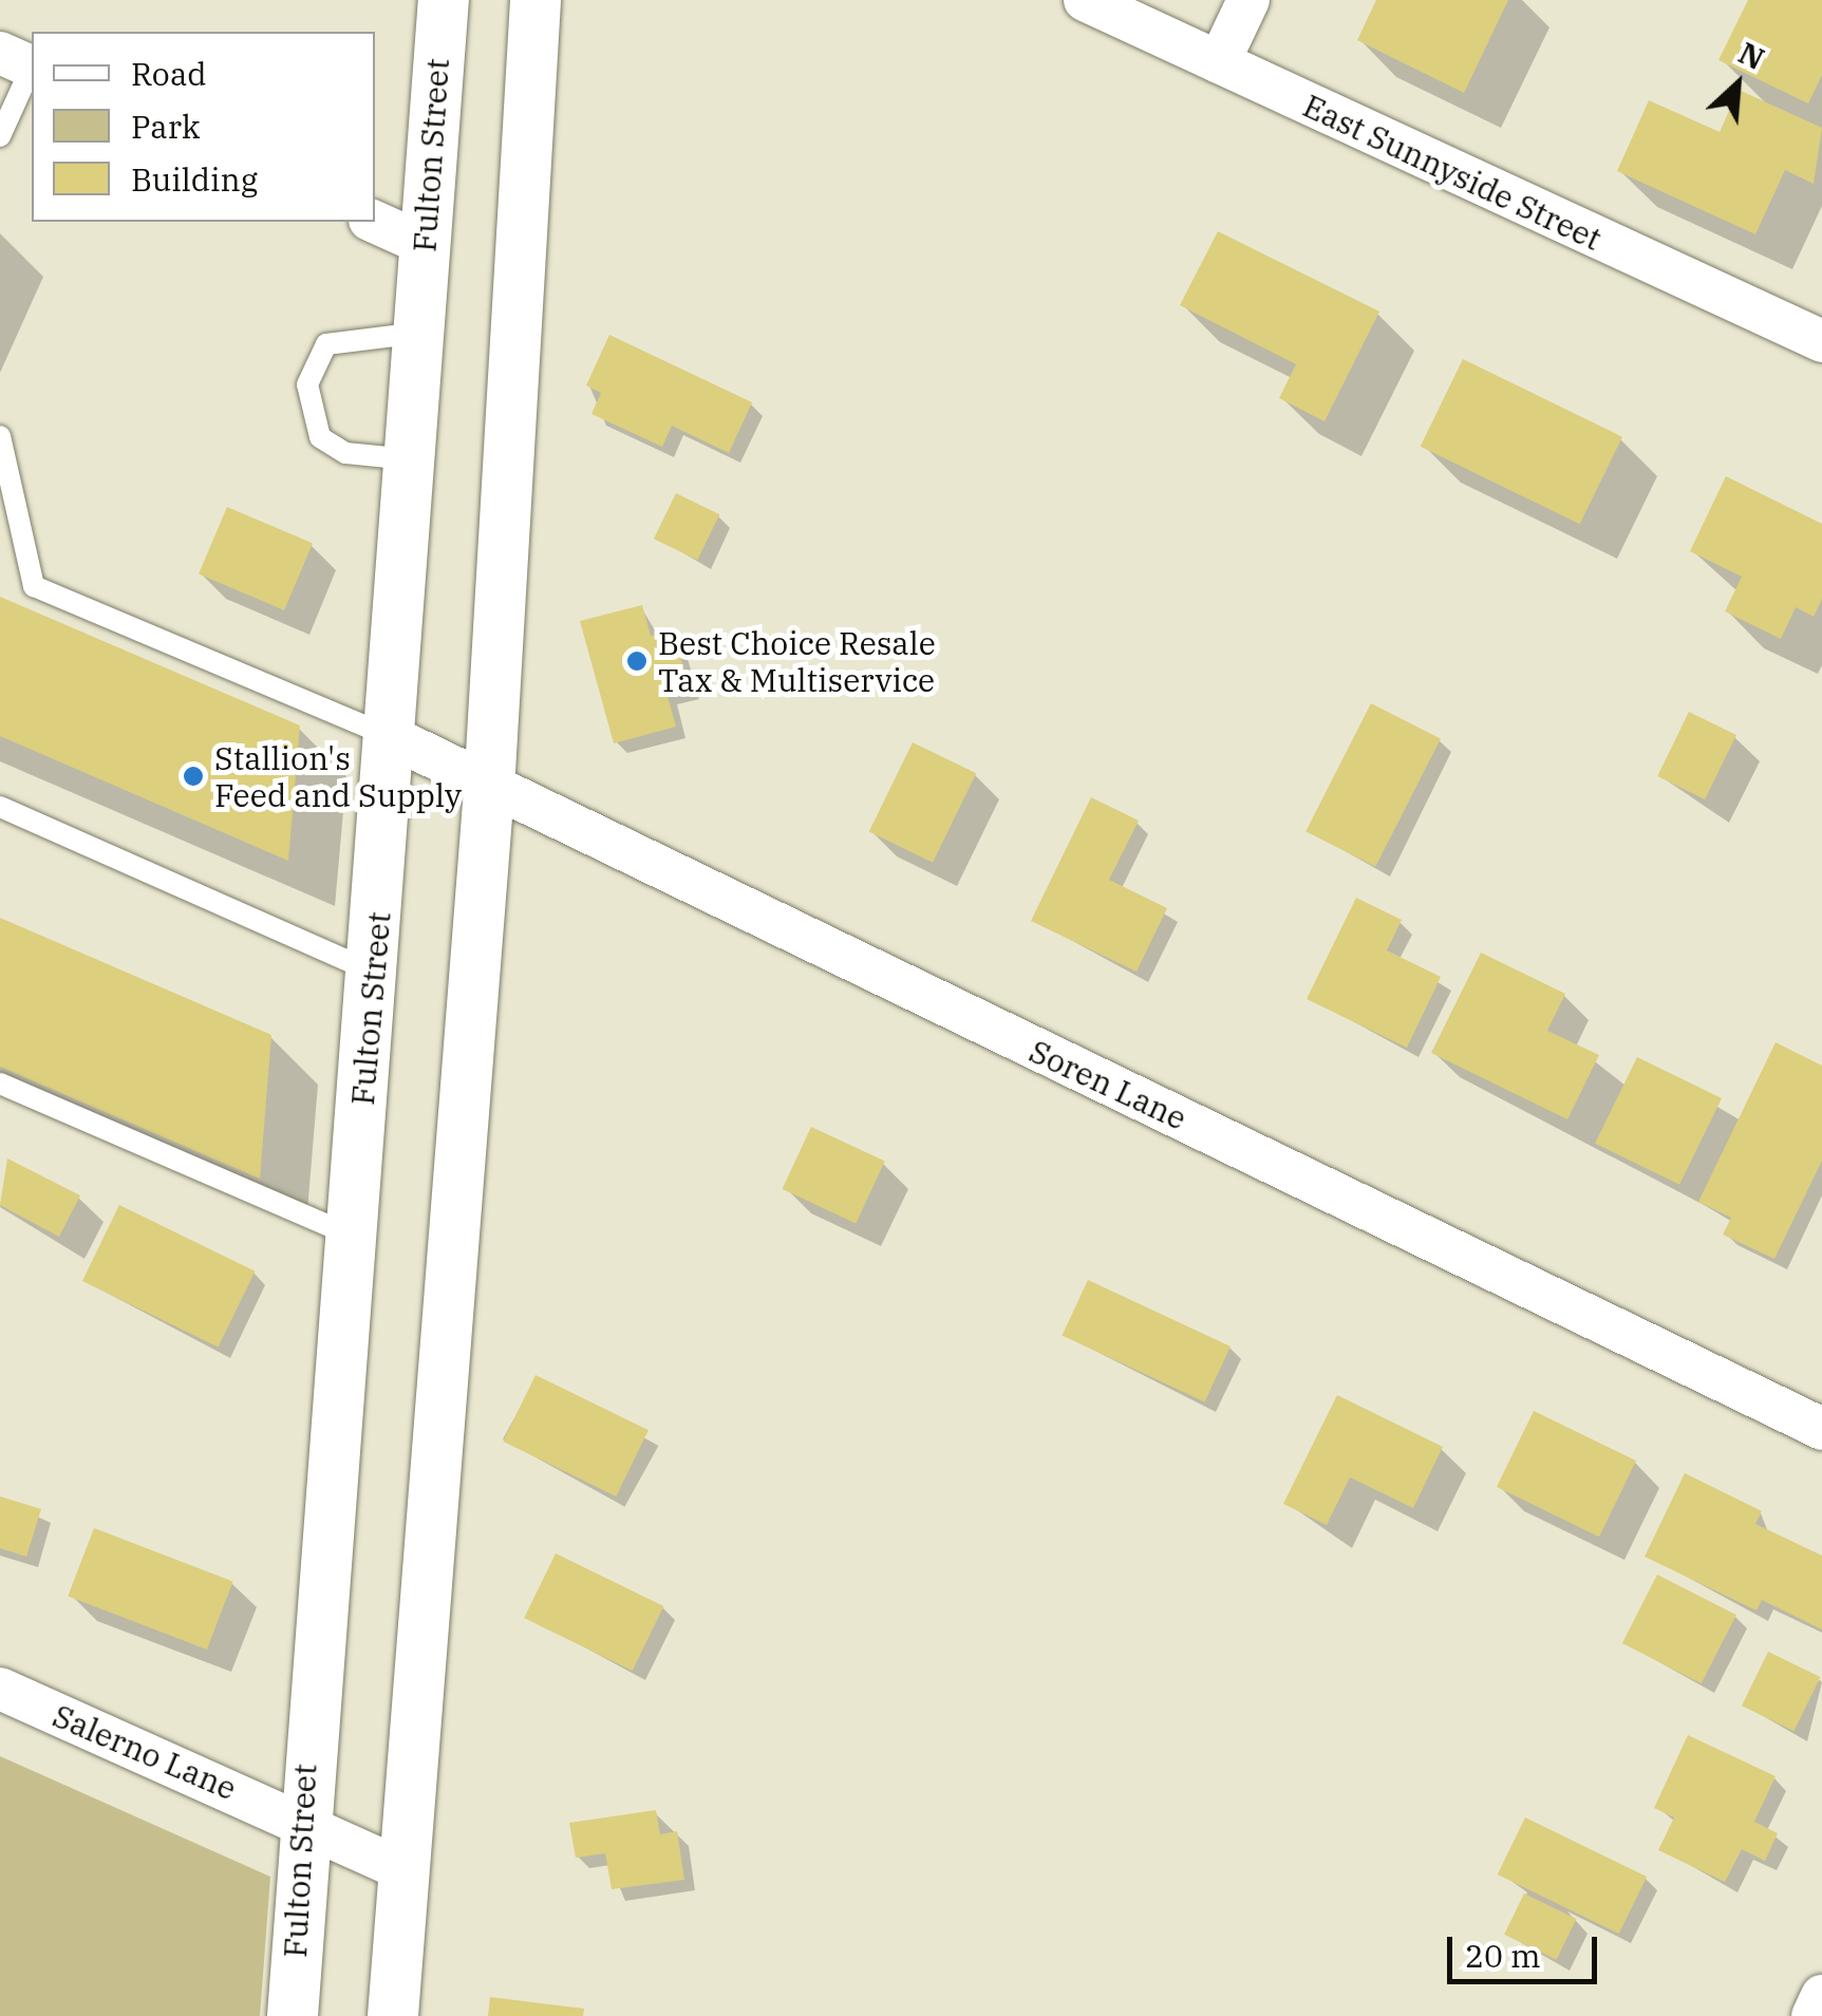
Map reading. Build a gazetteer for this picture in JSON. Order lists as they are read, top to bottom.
{
  "streets": {
    "street": [
      "Fulton Street",
      "East Sunnyside Street",
      "Soren Lane",
      "Salerno Lane"
    ]
  },
  "crossings": [
    ["Fulton Street", "Soren Lane"],
    ["Fulton Street", "Salerno Lane"]
  ],
  "places": ["Best Choice Resale Tax & Multiservice", "Stallion's Feed and Supply"],
  "legend": ["Road", "Park", "Building"],
  "scale_bar": "20 m",
  "north": "top right"
}
